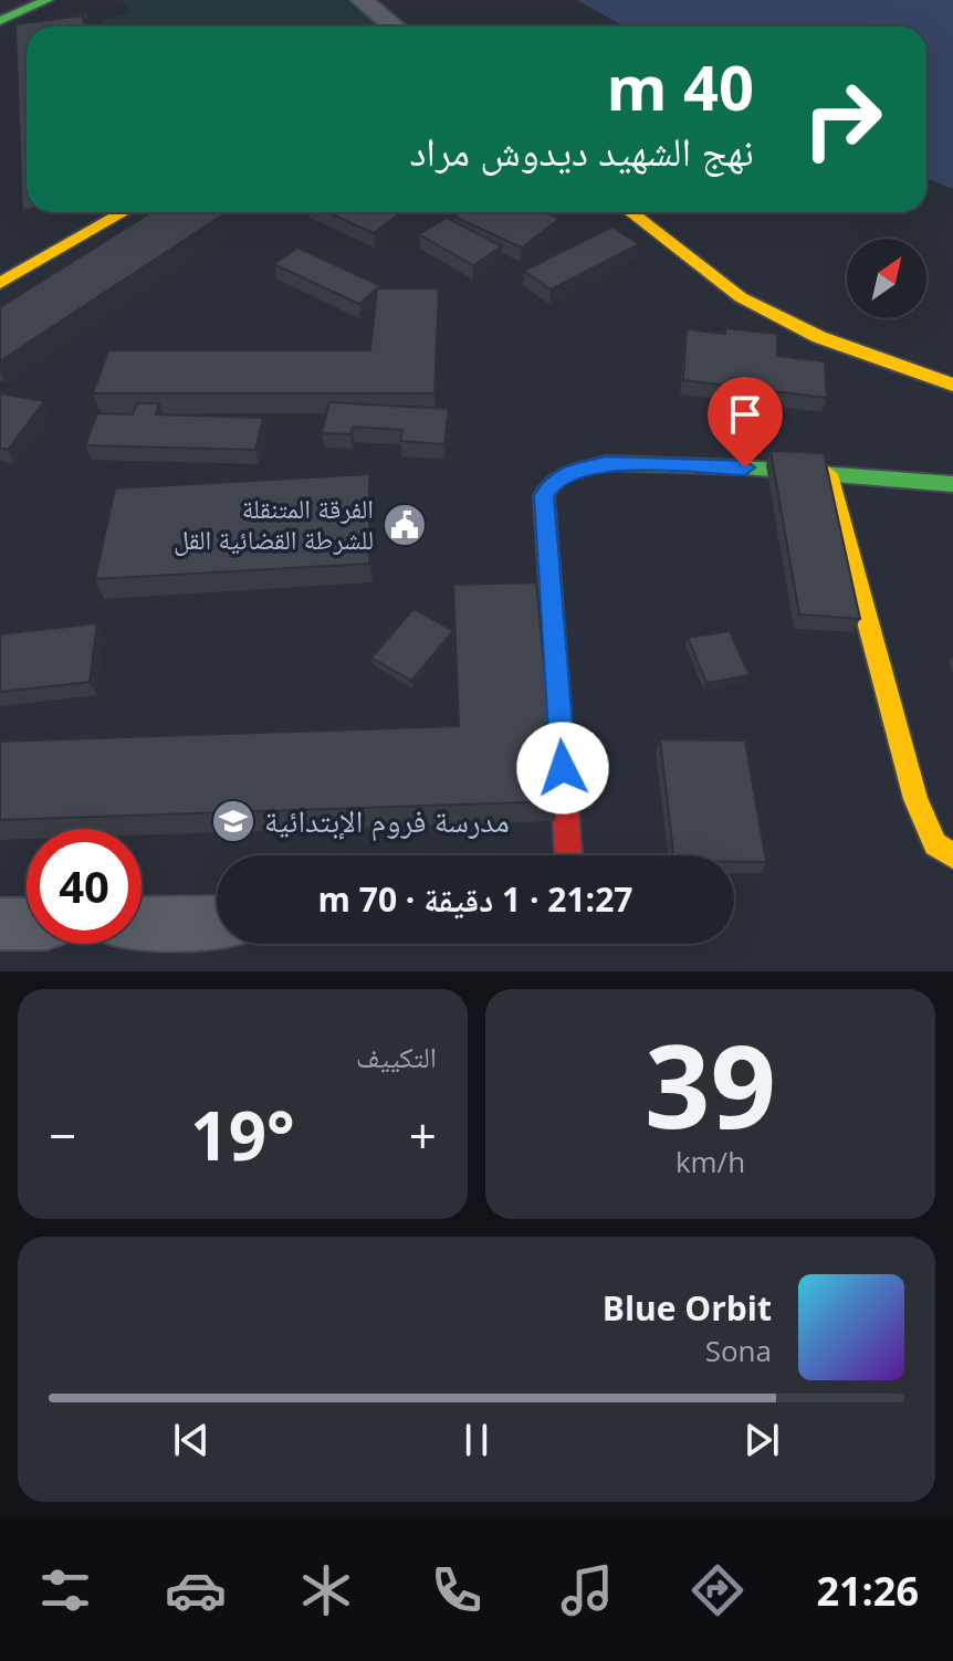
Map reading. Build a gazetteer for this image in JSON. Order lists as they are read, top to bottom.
{
  "places": {
    "public building": ["الفرقة المتنقلة للشرطة القضائية القل"],
    "school or university": ["مدرسة فروم الإبتدائية"]
  },
  "north": "top right",
  "page": {
    "turn": ["40 m", "نهج الشهيد ديدوش مراد"],
    "limit": "40",
    "trip": "21:27 · 1 دقيقة · 70 m",
    "tile": [
      ["39", "km/h"],
      "التكييف"
    ],
    "heat": ["−", "19°", "+"],
    "song": ["Blue Orbit", "Sona"],
    "tabs": "21:26"
  }
}
